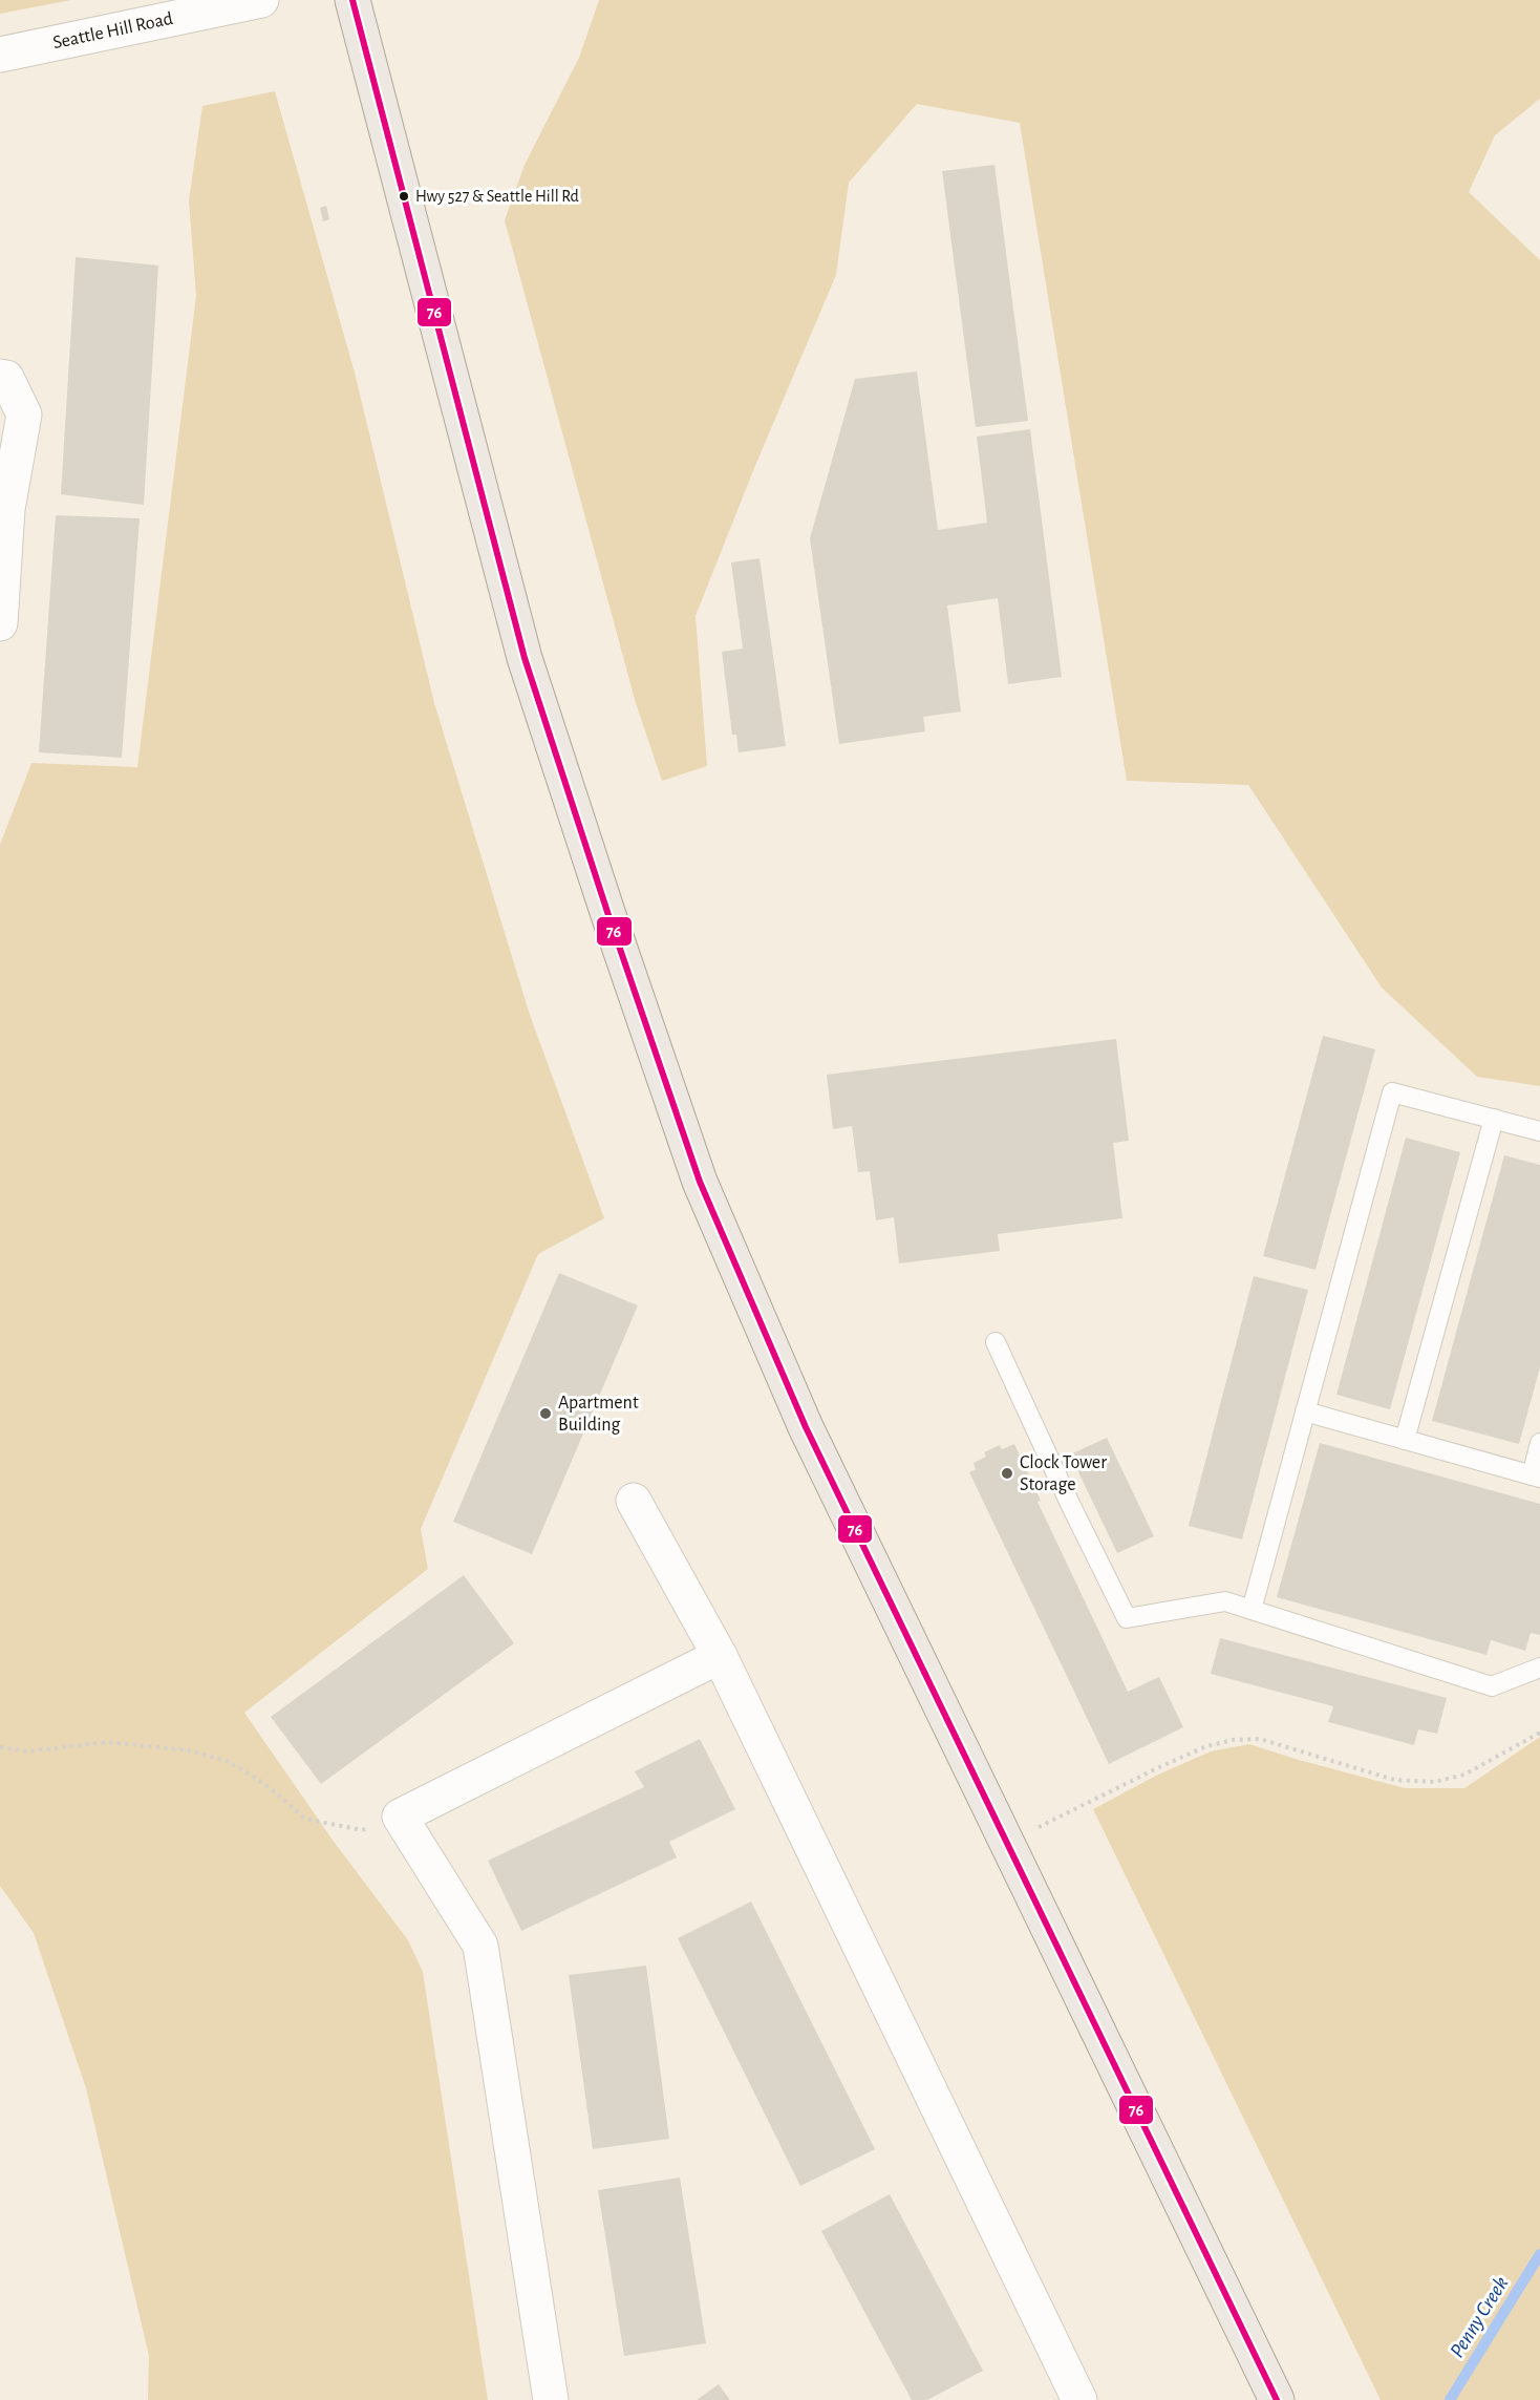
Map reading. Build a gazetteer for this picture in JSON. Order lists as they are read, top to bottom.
{
  "streets": {
    "street": ["Seattle Hill Road"]
  },
  "water": ["Penny Creek"],
  "places": ["Hwy 527 & Seattle Hill Rd", "Apartment Building", "Clock Tower Storage"],
  "lines": ["transit line 76"]
}
